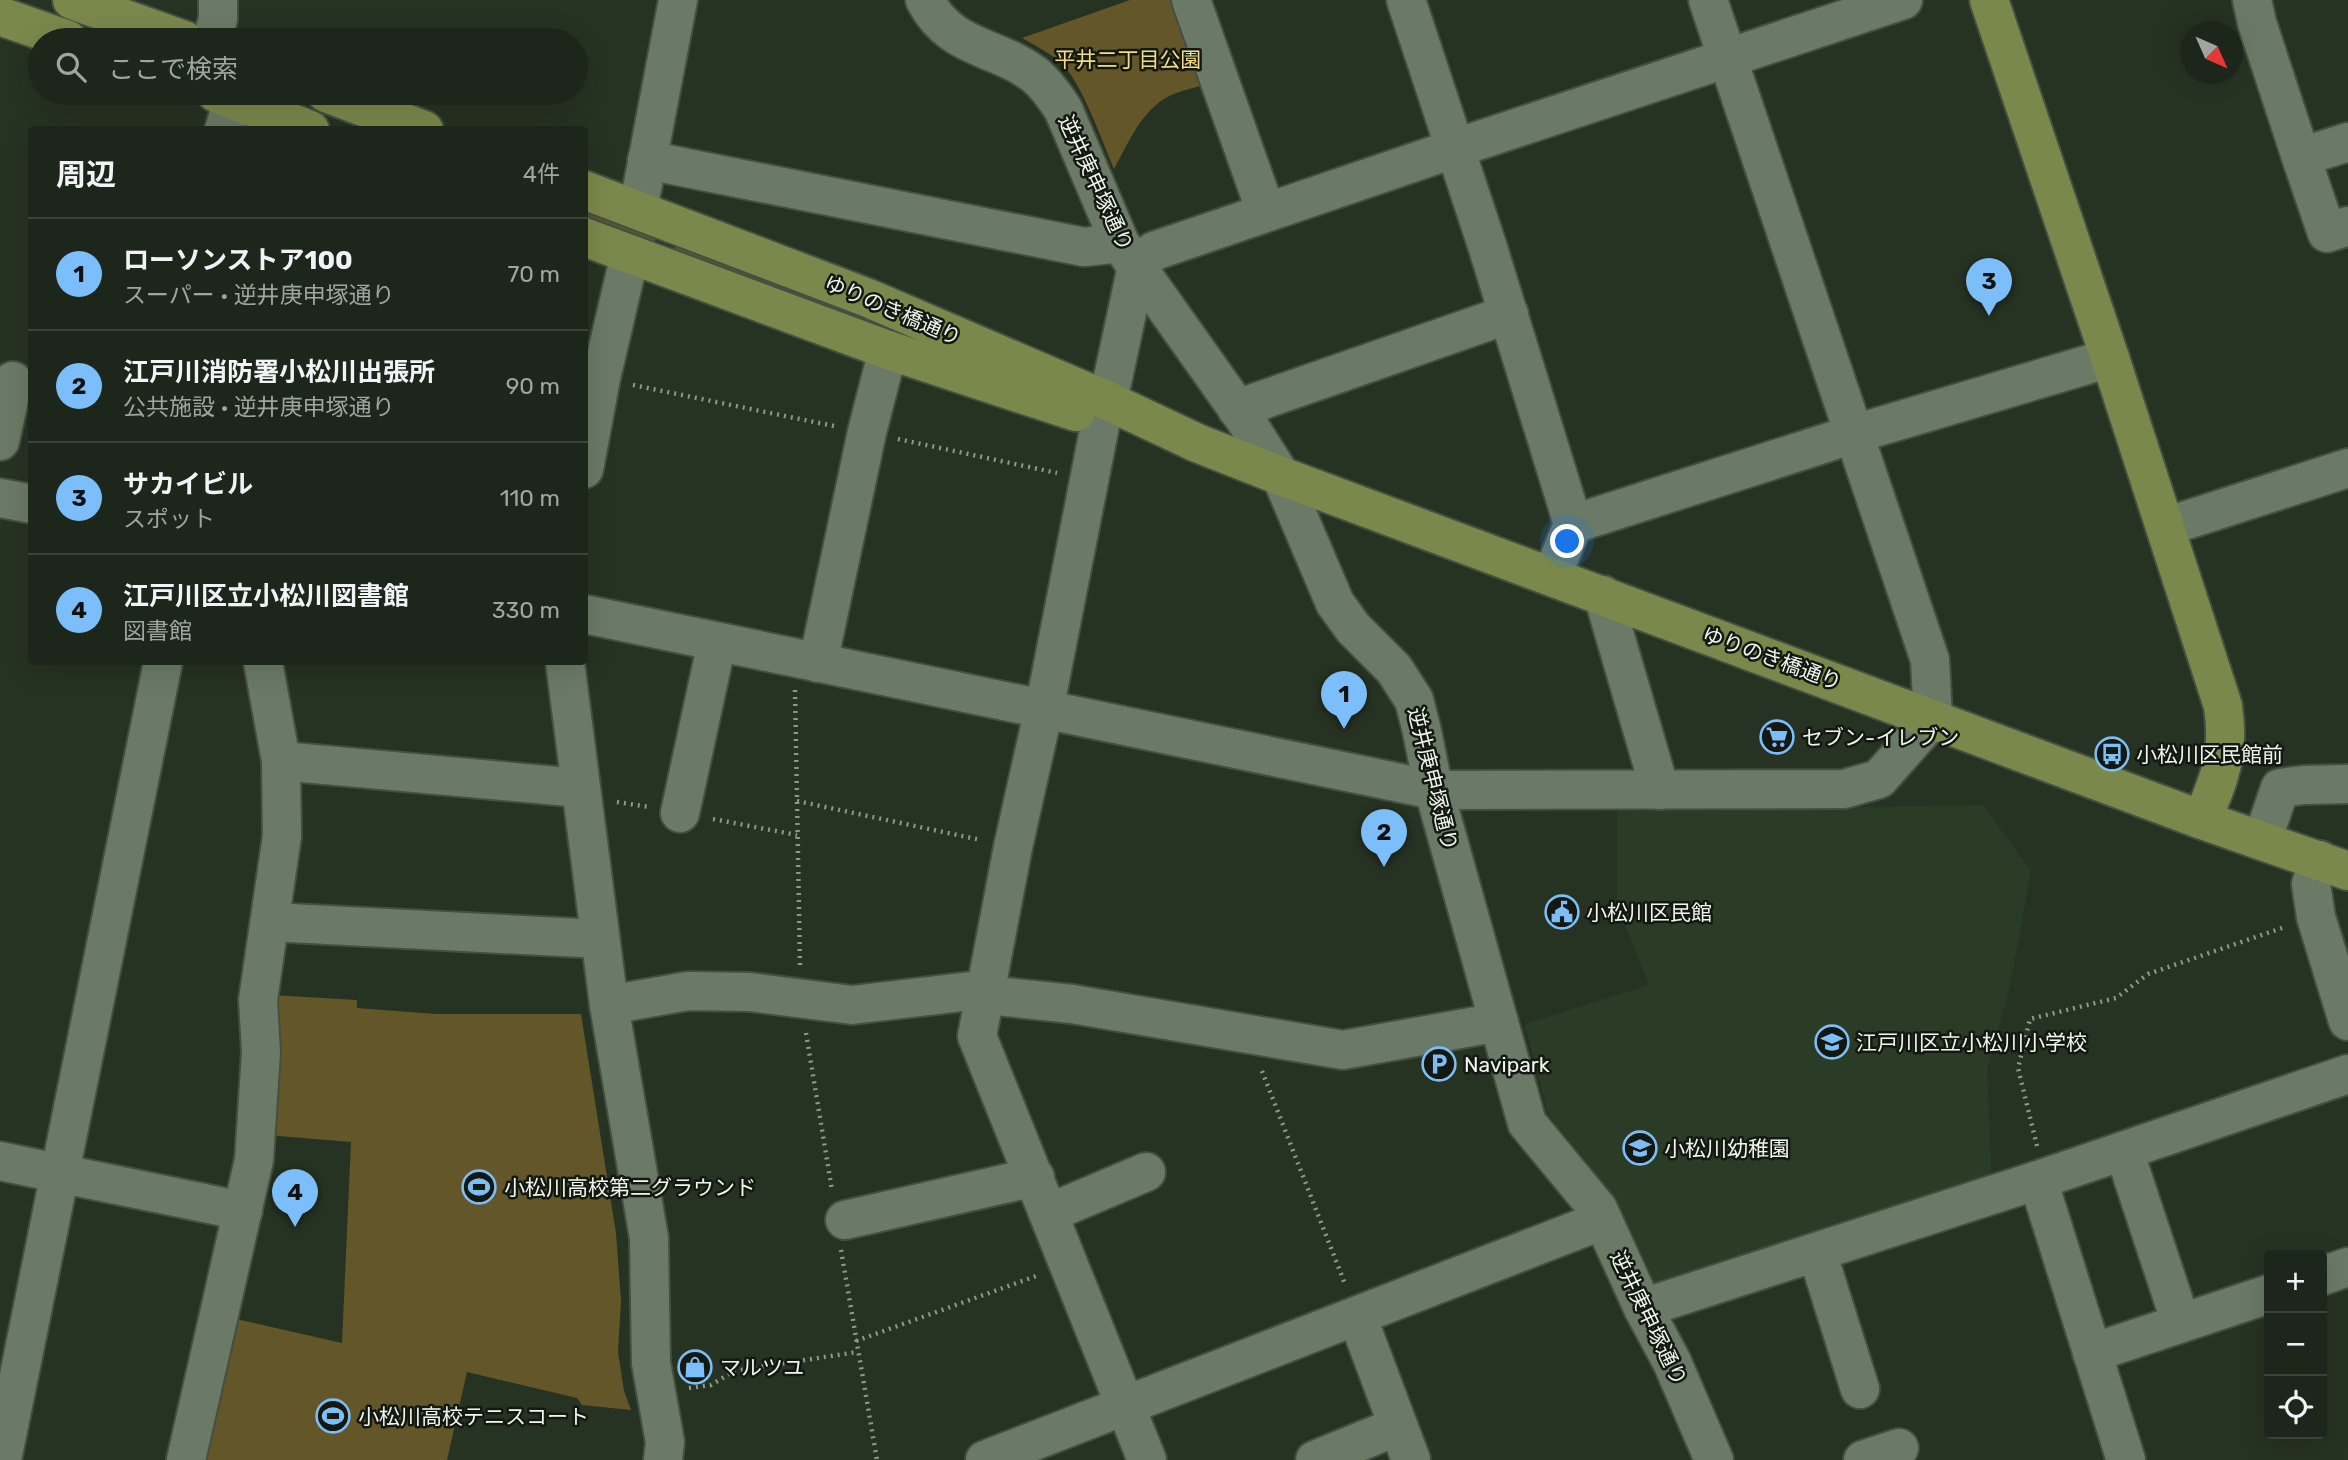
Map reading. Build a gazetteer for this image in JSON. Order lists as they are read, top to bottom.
{
  "streets": {
    "main road": ["ゆりのき橋通り"],
    "street": ["逆井庚申塚通り"]
  },
  "crossings": [
    ["逆井庚申塚通り", "ゆりのき橋通り"]
  ],
  "parks": ["平井二丁目公園"],
  "places": {
    "supermarket": ["セブン-イレブン"],
    "bus stop": ["小松川区民館前"],
    "public building": ["小松川区民館"],
    "school or university": ["江戸川区立小松川小学校", "小松川幼稚園"],
    "parking": ["Navipark"],
    "sports": ["小松川高校第二グラウンド", "小松川高校テニスコート"],
    "shop": ["マルツユ"]
  },
  "north": "bottom right",
  "page": {
    "search": "ここで検索",
    "heading": ["周辺", "4件"],
    "list": [
      {
        "mark": "1",
        "name": "ローソンストア100",
        "note": "スーパー · 逆井庚申塚通り",
        "value": "70 m"
      },
      {
        "mark": "2",
        "name": "江戸川消防署小松川出張所",
        "note": "公共施設 · 逆井庚申塚通り",
        "value": "90 m"
      },
      {
        "mark": "3",
        "name": "サカイビル",
        "note": "スポット",
        "value": "110 m"
      },
      {
        "mark": "4",
        "name": "江戸川区立小松川図書館",
        "note": "図書館",
        "value": "330 m"
      }
    ],
    "pins": [
      "3",
      "1",
      "2",
      "4"
    ],
    "map_buttons": ["+", "−"]
  }
}
